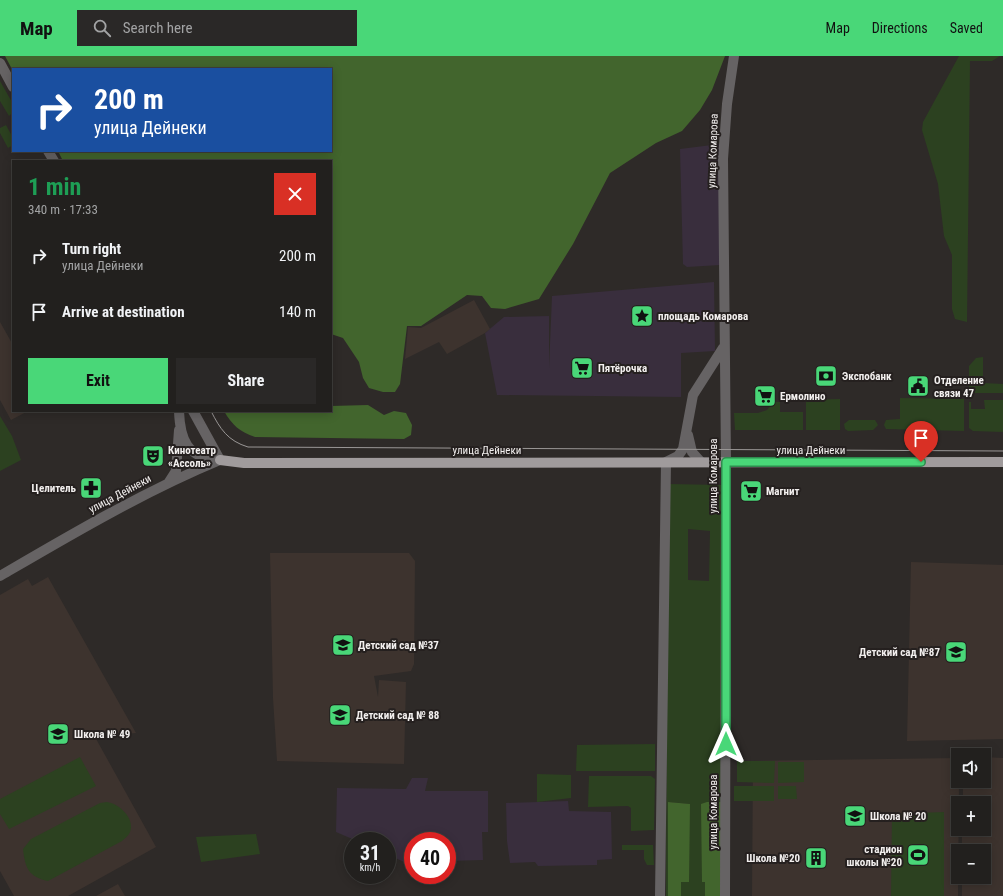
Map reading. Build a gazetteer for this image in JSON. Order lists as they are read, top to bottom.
{
  "streets": {
    "main road": ["улица Дейнеки"],
    "street": ["улица Комарова"]
  },
  "crossings": [
    ["улица Комарова", "улица Дейнеки"]
  ],
  "places": {
    "place": ["площадь Комарова"],
    "supermarket": ["Пятёрочка", "Ермолино", "Магнит"],
    "bank": ["Экспобанк"],
    "public building": ["Отделение связи 47"],
    "theatre": ["Кинотеатр «Ассоль»"],
    "pharmacy": ["Целитель"],
    "school or university": [
      "Детский сад №37",
      "Детский сад №87",
      "Детский сад № 88",
      "Школа № 49",
      "Школа № 20"
    ],
    "sports": ["стадион школы №20"],
    "building": ["Школа №20"]
  },
  "page": {
    "header": "Map",
    "search": "Search here",
    "nav": ["Map", "Directions", "Saved"],
    "turn": ["200 m", "улица Дейнеки"],
    "heading": ["1 min", "340 m · 17:33"],
    "list": [
      {
        "name": "Turn right",
        "note": "улица Дейнеки",
        "value": "200 m"
      },
      {
        "name": "Arrive at destination",
        "value": "140 m"
      }
    ],
    "buttons": ["Exit", "Share"],
    "map_buttons": ["+", "−"],
    "speed": "31 km/h",
    "limit": "40"
  }
}
